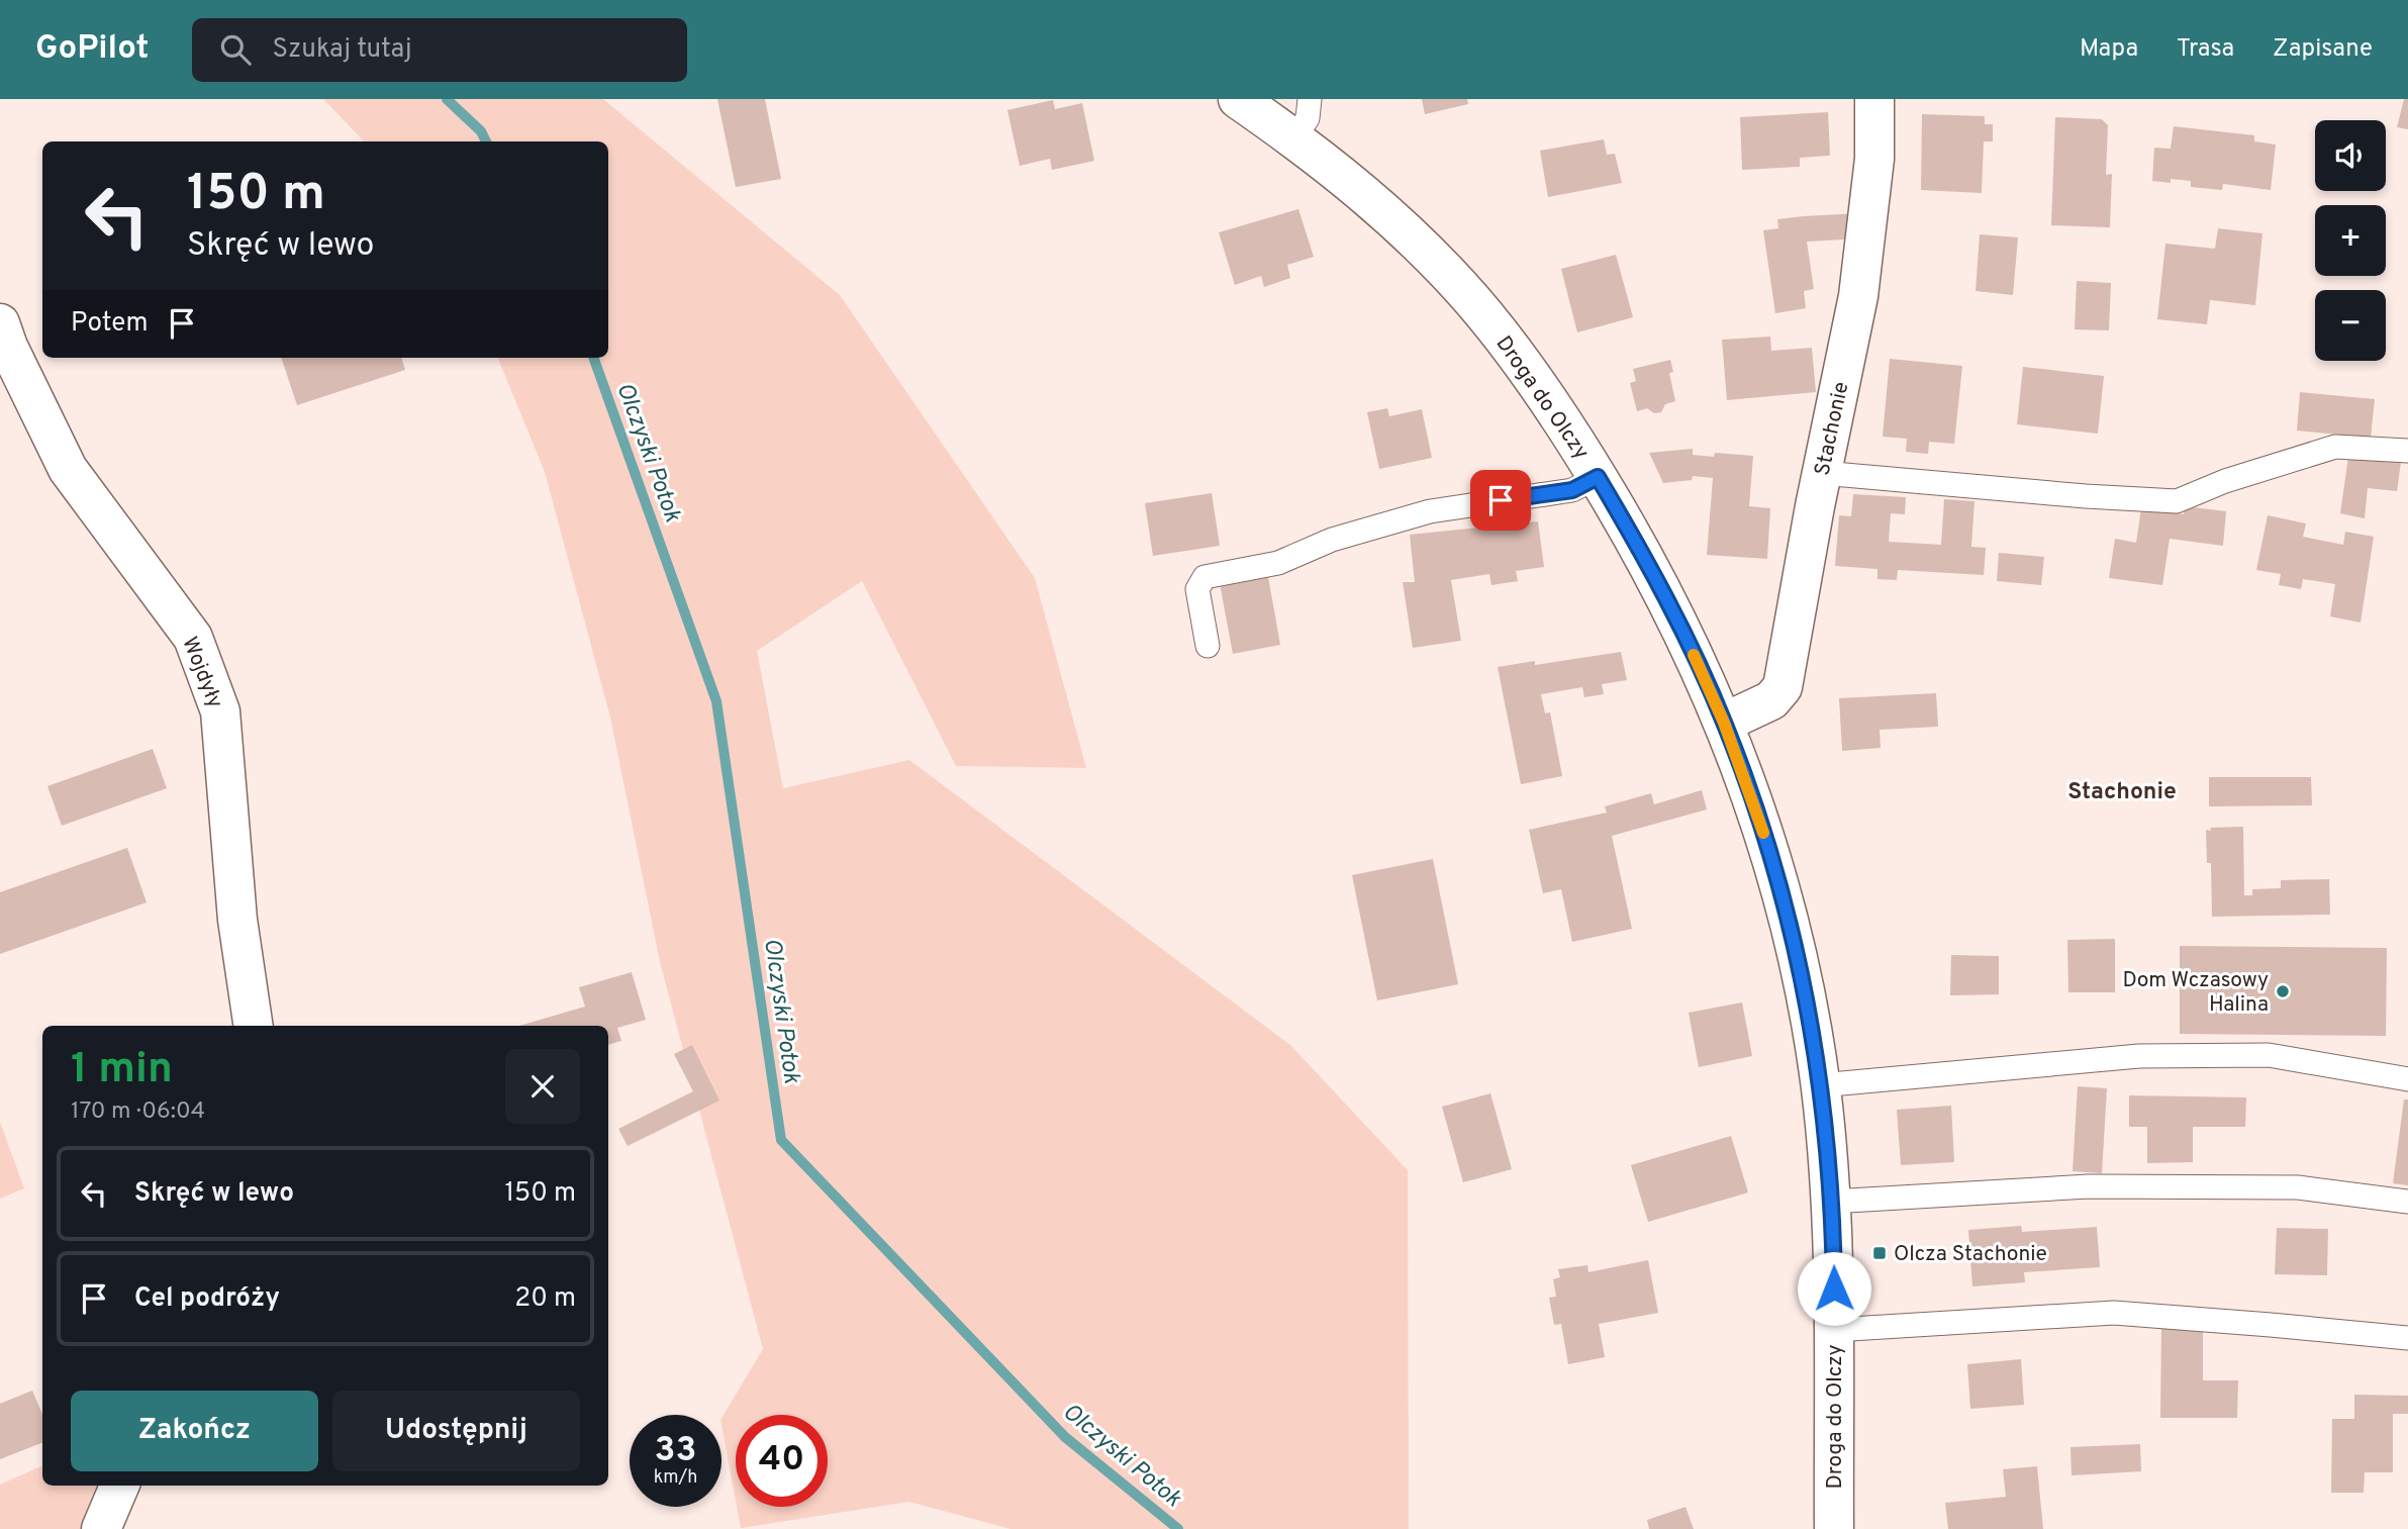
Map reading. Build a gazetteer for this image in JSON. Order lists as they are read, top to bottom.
{
  "streets": {
    "street": ["Droga do Olczy", "Stachonie", "Wojdyły"]
  },
  "crossings": [
    ["Droga do Olczy", "Stachonie"]
  ],
  "districts": ["Stachonie"],
  "water": ["Olczyski Potok"],
  "places": {
    "other": ["Dom Wczasowy Halina"],
    "transit": ["Olcza Stachonie"]
  },
  "page": {
    "header": "GoPilot",
    "search": "Szukaj tutaj",
    "nav": ["Mapa", "Trasa", "Zapisane"],
    "map_buttons": ["+", "−"],
    "turn": ["150 m", "Skręć w lewo"],
    "then": "Potem",
    "heading": ["1 min", "170 m · 06:04"],
    "list": [
      {
        "name": "Skręć w lewo",
        "value": "150 m"
      },
      {
        "name": "Cel podróży",
        "value": "20 m"
      }
    ],
    "buttons": ["Zakończ", "Udostępnij"],
    "speed": "33 km/h",
    "limit": "40"
  }
}
